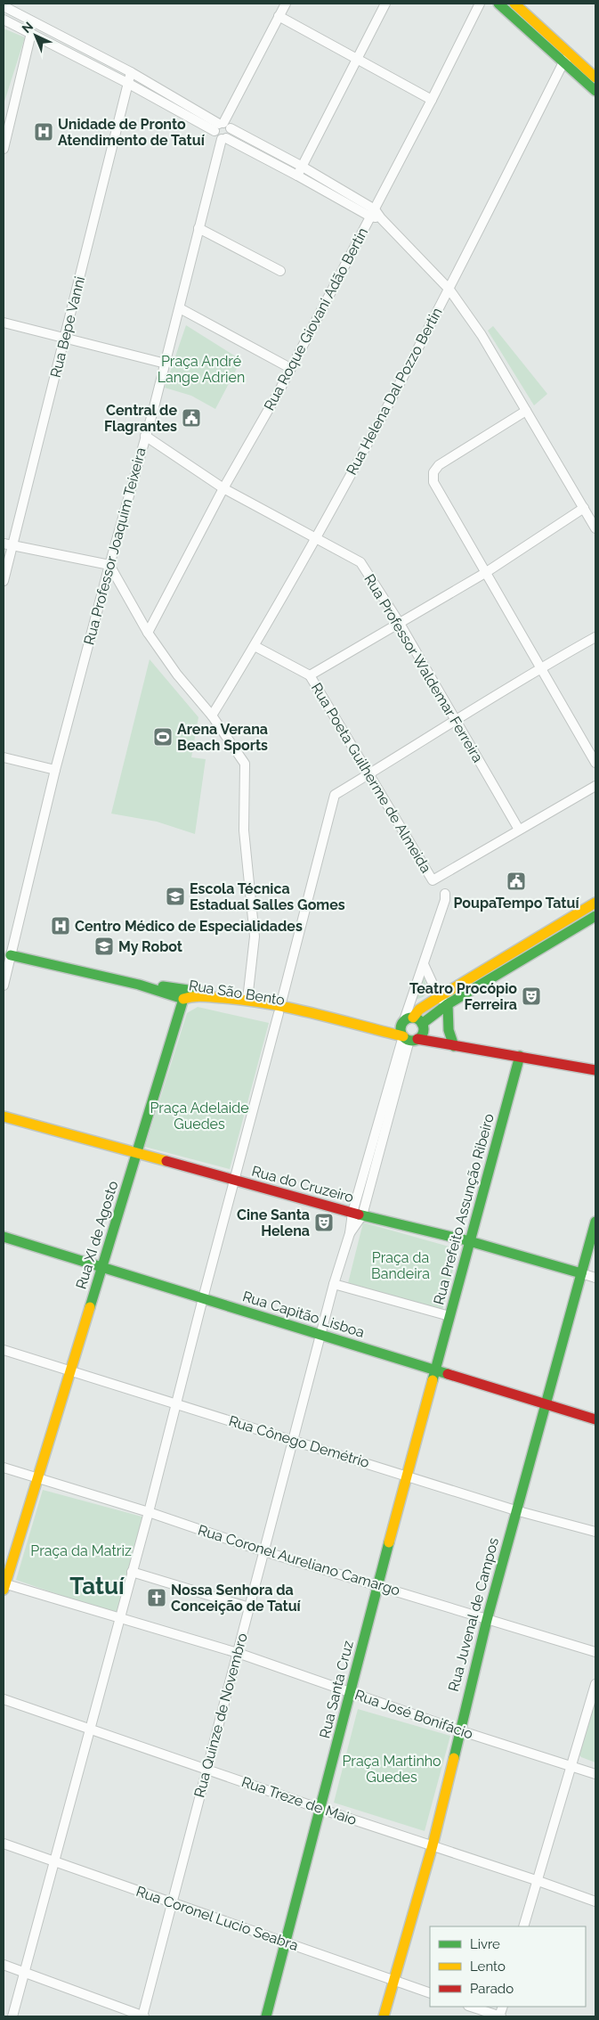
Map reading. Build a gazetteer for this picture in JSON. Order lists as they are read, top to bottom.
{
  "streets": {
    "main road": [
      "Rua São Bento",
      "Rua do Cruzeiro",
      "Rua Prefeito Assunção Ribeiro",
      "Rua XI de Agosto",
      "Rua Capitão Lisboa",
      "Rua Juvenal de Campos",
      "Rua Santa Cruz"
    ],
    "street": [
      "Rua Roque Giovani Adão Bertin",
      "Rua Bepe Vanni",
      "Rua Helena Dal Pozzo Bertin",
      "Rua Professor Joaquim Teixeira",
      "Rua Professor Waldemar Ferreira",
      "Rua Poeta Guilherme de Almeida",
      "Rua Cônego Demétrio",
      "Rua Coronel Aureliano Camargo",
      "Rua José Bonifácio",
      "Rua Quinze de Novembro",
      "Rua Treze de Maio",
      "Rua Coronel Lucio Seabra"
    ]
  },
  "crossings": [
    ["Rua Roque Giovani Adão Bertin", "Rua Professor Waldemar Ferreira"],
    ["Rua Helena Dal Pozzo Bertin", "Rua Professor Waldemar Ferreira"],
    ["Rua Professor Joaquim Teixeira", "Rua Professor Waldemar Ferreira"],
    ["Rua Professor Joaquim Teixeira", "Rua São Bento"],
    ["Rua Professor Waldemar Ferreira", "Rua Poeta Guilherme de Almeida"],
    ["Rua São Bento", "Rua Prefeito Assunção Ribeiro"],
    ["Rua São Bento", "Rua XI de Agosto"],
    ["Rua São Bento", "Rua Quinze de Novembro"],
    ["Rua do Cruzeiro", "Rua Prefeito Assunção Ribeiro"],
    ["Rua do Cruzeiro", "Rua XI de Agosto"],
    ["Rua do Cruzeiro", "Rua Juvenal de Campos"],
    ["Rua do Cruzeiro", "Rua Quinze de Novembro"],
    ["Rua Prefeito Assunção Ribeiro", "Rua Capitão Lisboa"],
    ["Rua Prefeito Assunção Ribeiro", "Rua Santa Cruz"],
    ["Rua XI de Agosto", "Rua Capitão Lisboa"],
    ["Rua XI de Agosto", "Rua Cônego Demétrio"],
    ["Rua XI de Agosto", "Rua Coronel Aureliano Camargo"],
    ["Rua Capitão Lisboa", "Rua Juvenal de Campos"],
    ["Rua Capitão Lisboa", "Rua Santa Cruz"],
    ["Rua Capitão Lisboa", "Rua Quinze de Novembro"],
    ["Rua Cônego Demétrio", "Rua Juvenal de Campos"],
    ["Rua Cônego Demétrio", "Rua Santa Cruz"],
    ["Rua Cônego Demétrio", "Rua Quinze de Novembro"],
    ["Rua Coronel Aureliano Camargo", "Rua Juvenal de Campos"],
    ["Rua Coronel Aureliano Camargo", "Rua Santa Cruz"],
    ["Rua Coronel Aureliano Camargo", "Rua Quinze de Novembro"],
    ["Rua Juvenal de Campos", "Rua José Bonifácio"],
    ["Rua Juvenal de Campos", "Rua Treze de Maio"],
    ["Rua Juvenal de Campos", "Rua Coronel Lucio Seabra"],
    ["Rua Santa Cruz", "Rua José Bonifácio"],
    ["Rua Santa Cruz", "Rua Treze de Maio"],
    ["Rua Santa Cruz", "Rua Coronel Lucio Seabra"],
    ["Rua José Bonifácio", "Rua Quinze de Novembro"],
    ["Rua Quinze de Novembro", "Rua Treze de Maio"],
    ["Rua Quinze de Novembro", "Rua Coronel Lucio Seabra"]
  ],
  "districts": ["Tatuí"],
  "parks": [
    "Praça André Lange Adrien",
    "Praça Adelaide Guedes",
    "Praça da Bandeira",
    "Praça da Matriz",
    "Praça Martinho Guedes"
  ],
  "places": {
    "hospital": ["Unidade de Pronto Atendimento de Tatuí", "Centro Médico de Especialidades"],
    "public building": ["Central de Flagrantes", "PoupaTempo Tatuí"],
    "sports": ["Arena Verana Beach Sports"],
    "school or university": ["Escola Técnica Estadual Salles Gomes", "My Robot"],
    "theatre": ["Teatro Procópio Ferreira", "Cine Santa Helena"],
    "church": ["Nossa Senhora da Conceição de Tatuí"]
  },
  "legend": ["Livre", "Lento", "Parado"],
  "north": "top left"
}
